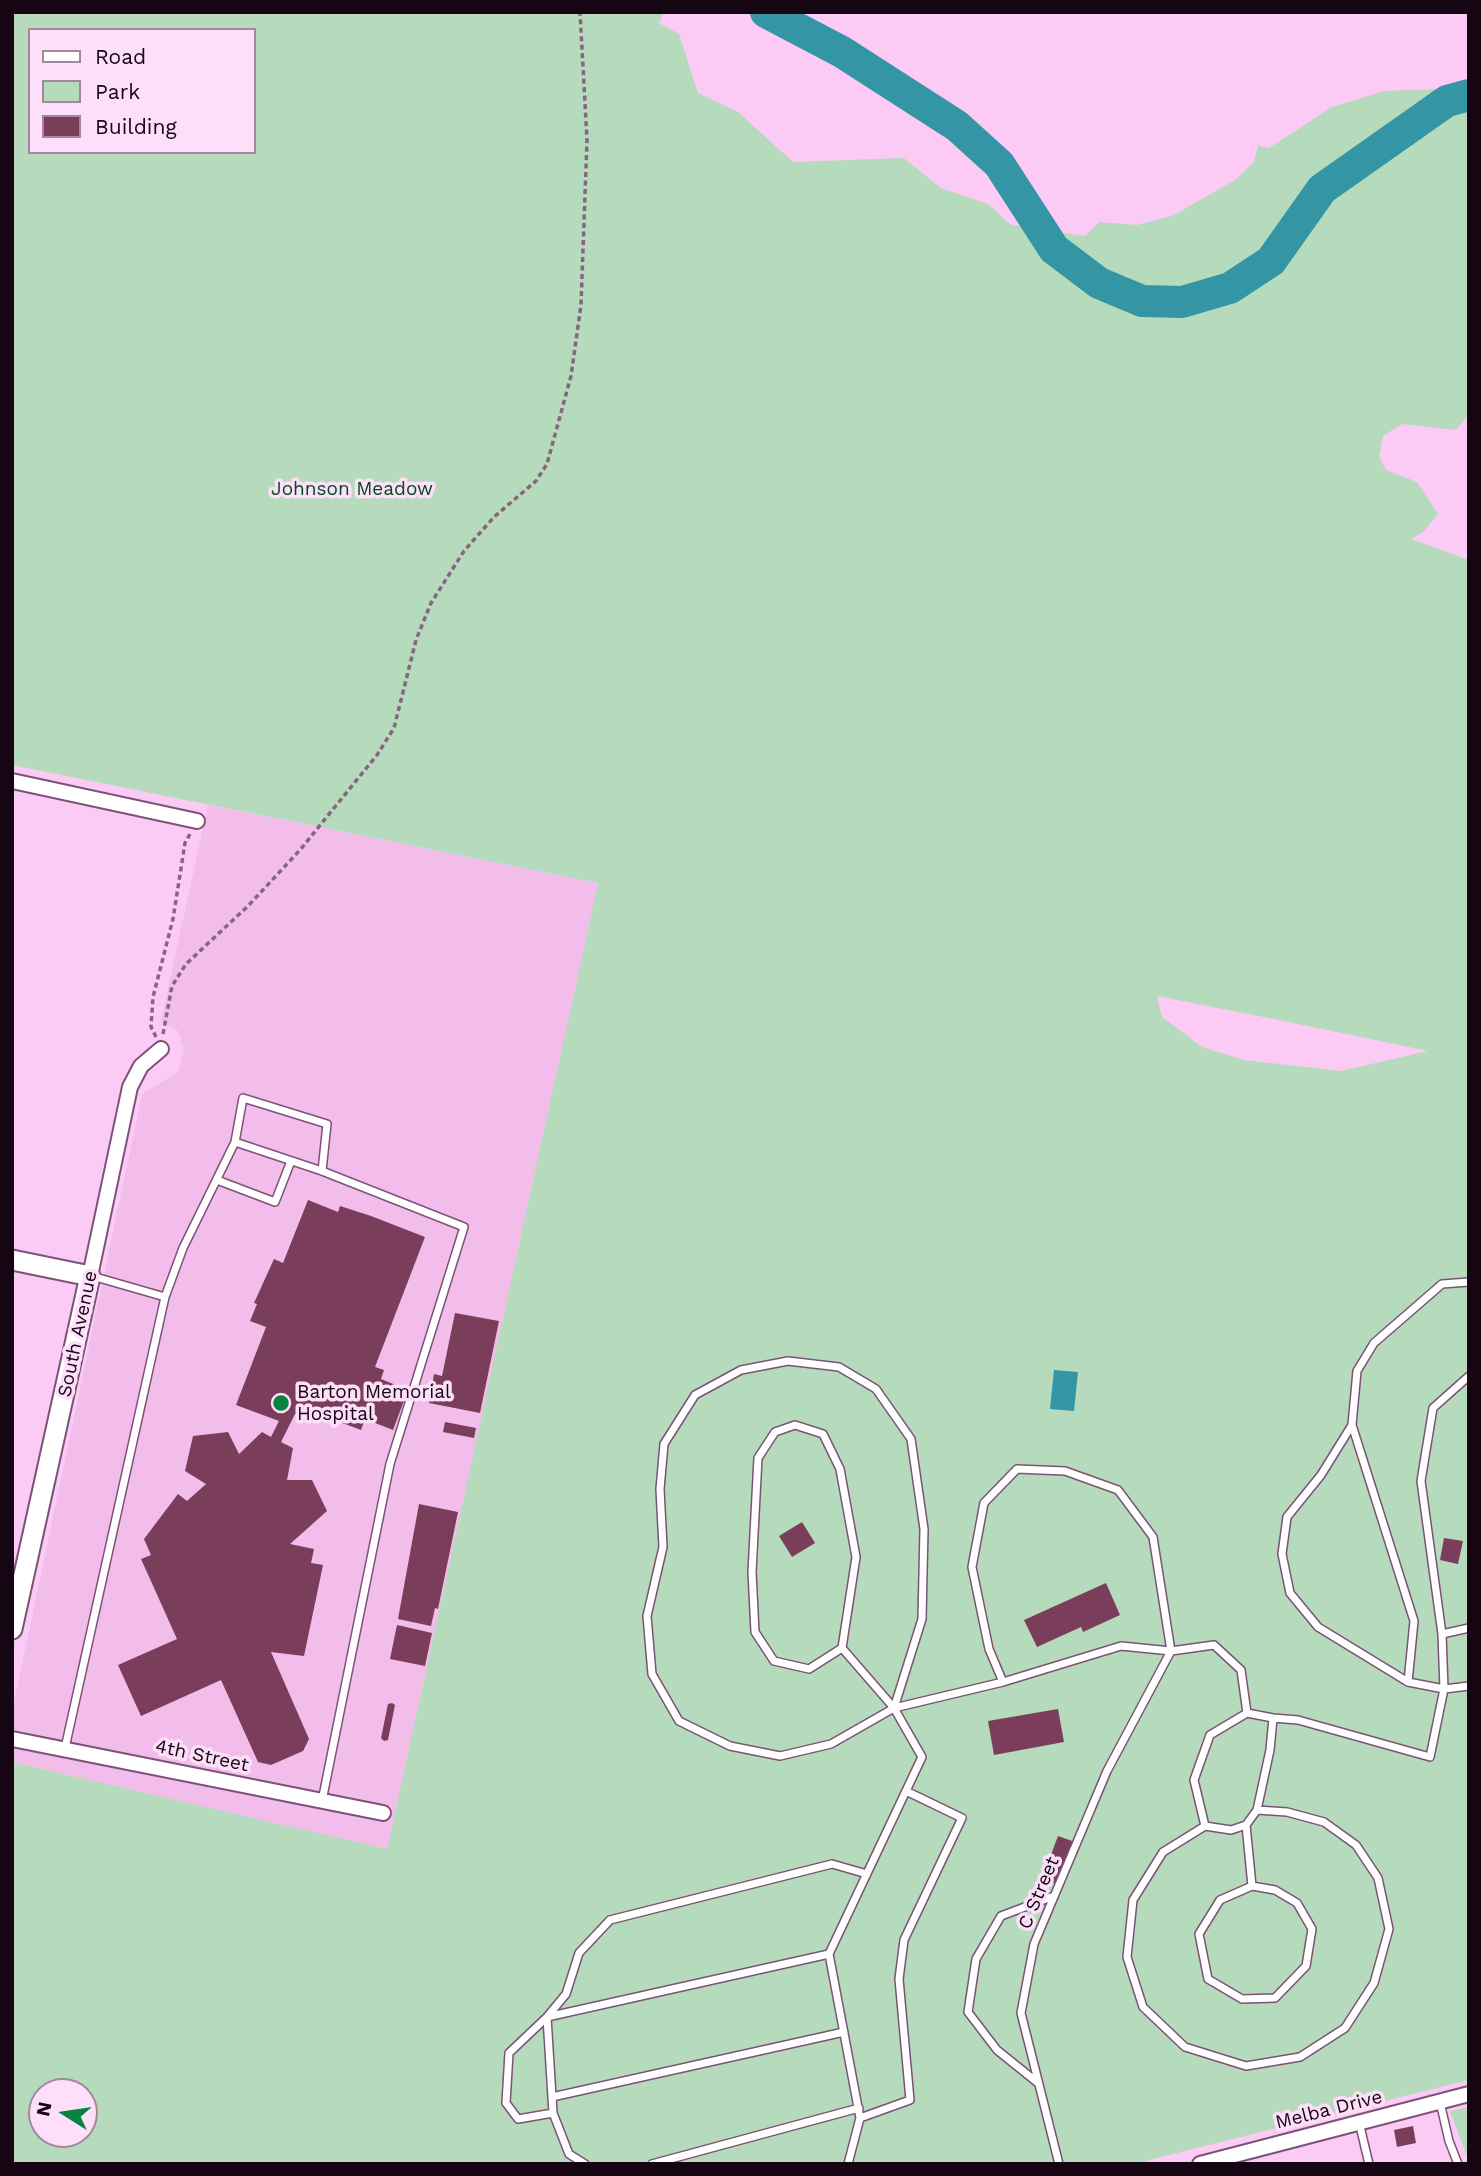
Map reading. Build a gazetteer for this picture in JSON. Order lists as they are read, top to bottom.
{
  "streets": {
    "street": ["South Avenue", "4th Street", "Melba Drive"],
    "lane": ["C Street"]
  },
  "parks": ["Johnson Meadow"],
  "places": ["Barton Memorial Hospital"],
  "legend": ["Road", "Park", "Building"],
  "north": "left"
}
